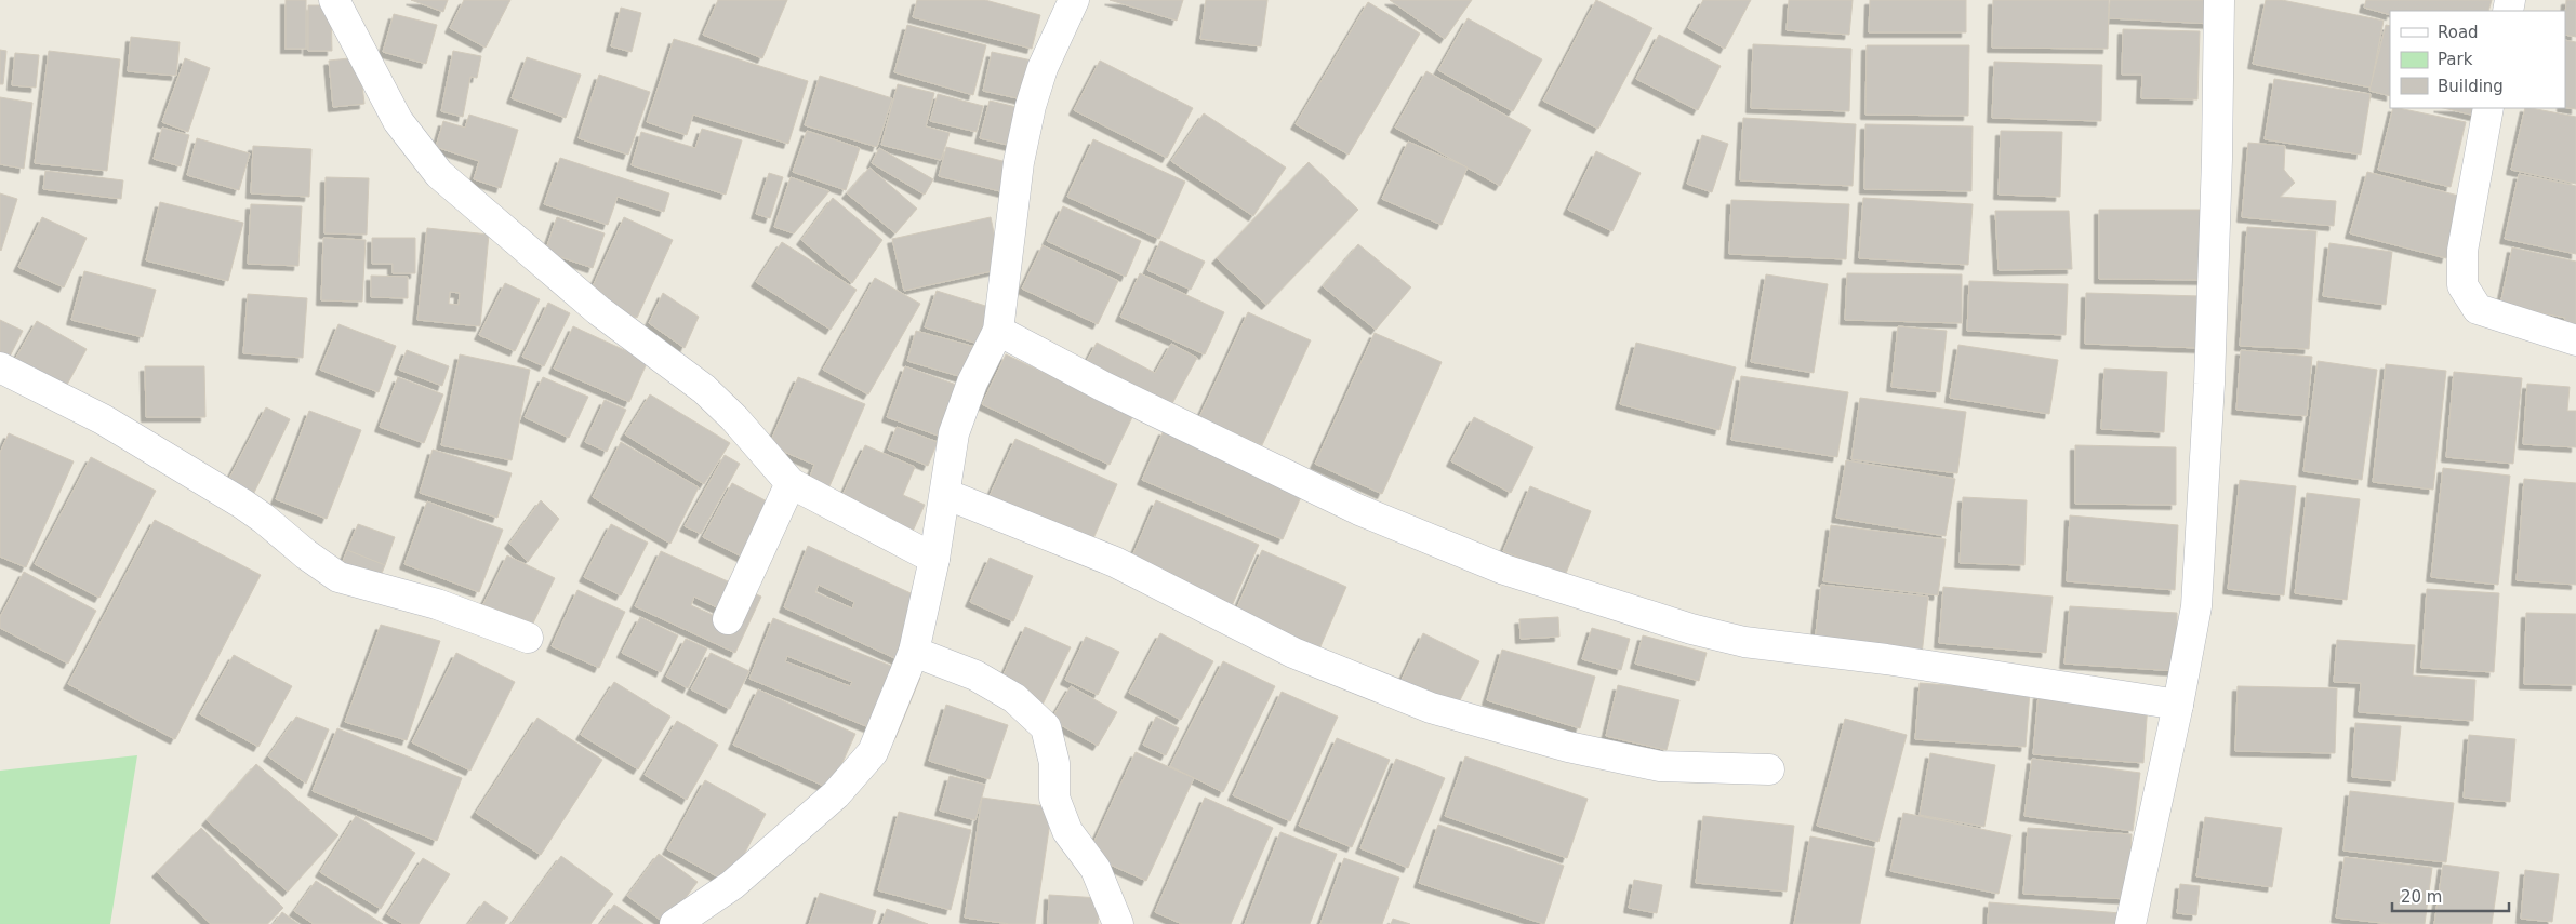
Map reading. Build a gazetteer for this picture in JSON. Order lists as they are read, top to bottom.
{
  "legend": ["Road", "Park", "Building"],
  "scale_bar": "20 m"
}
